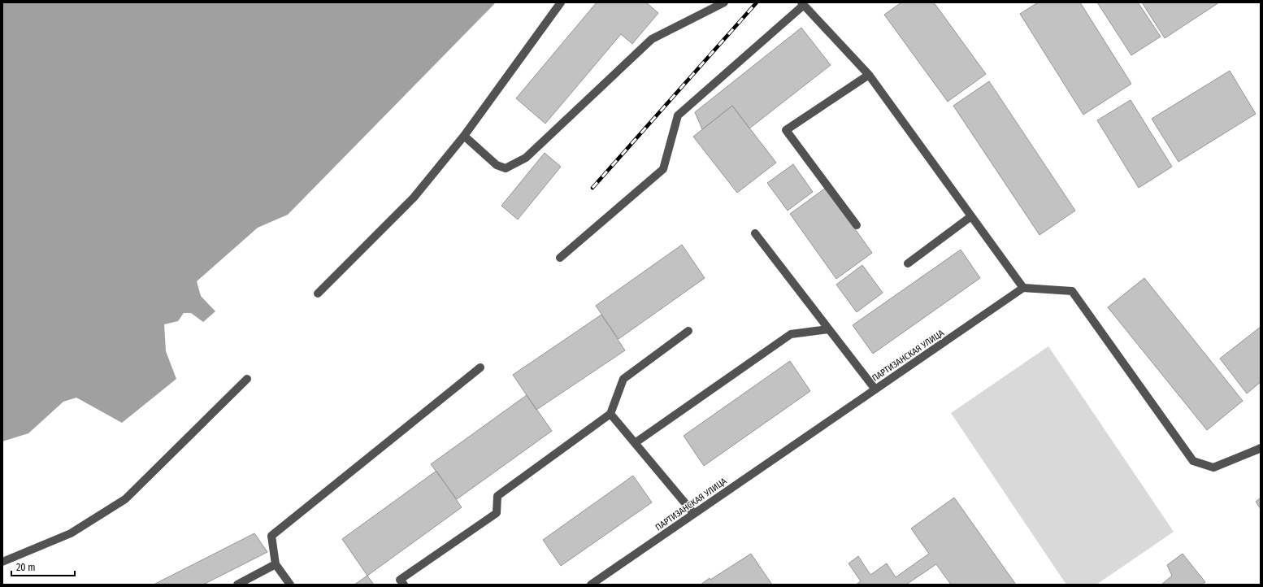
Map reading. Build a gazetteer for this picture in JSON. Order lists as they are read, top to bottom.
{
  "streets": {
    "street": ["ПАРТИЗАНСКАЯ УЛИЦА"]
  },
  "scale_bar": "20 m"
}
